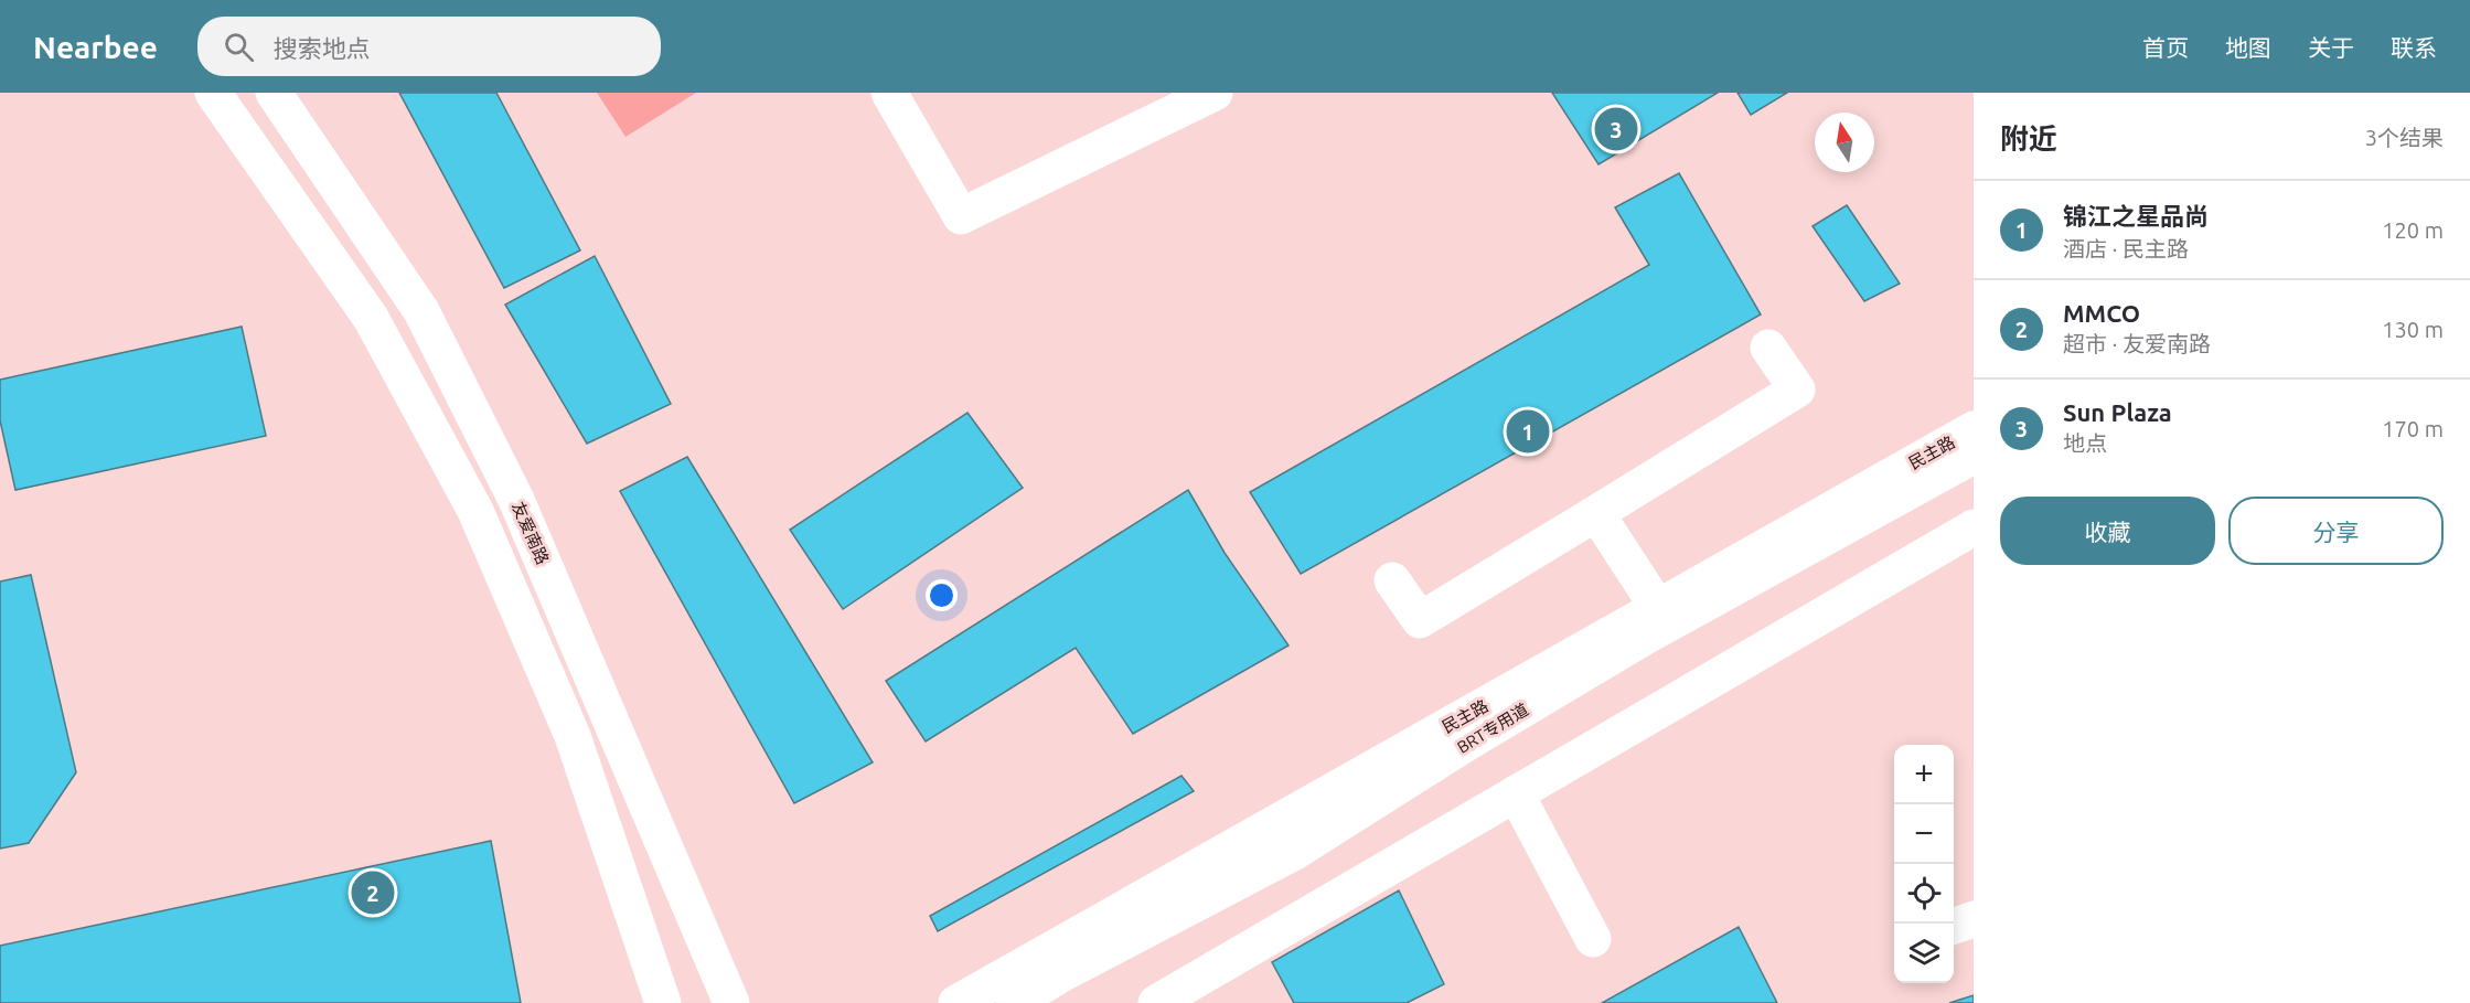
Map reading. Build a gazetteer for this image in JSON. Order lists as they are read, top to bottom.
{
  "streets": {
    "main road": ["民主路", "友爱南路", "BRT专用道"]
  },
  "north": "top",
  "page": {
    "header": "Nearbee",
    "search": "搜索地点",
    "nav": [
      "首页",
      "地图",
      "关于",
      "联系"
    ],
    "heading": ["附近", "3个结果"],
    "pins": ["3", "1", "2"],
    "list": [
      {
        "mark": "1",
        "name": "锦江之星品尚",
        "note": "酒店 · 民主路",
        "value": "120 m"
      },
      {
        "mark": "2",
        "name": "MMCO",
        "note": "超市 · 友爱南路",
        "value": "130 m"
      },
      {
        "mark": "3",
        "name": "Sun Plaza",
        "note": "地点",
        "value": "170 m"
      }
    ],
    "buttons": ["收藏", "分享"],
    "map_buttons": ["+", "−"]
  }
}
